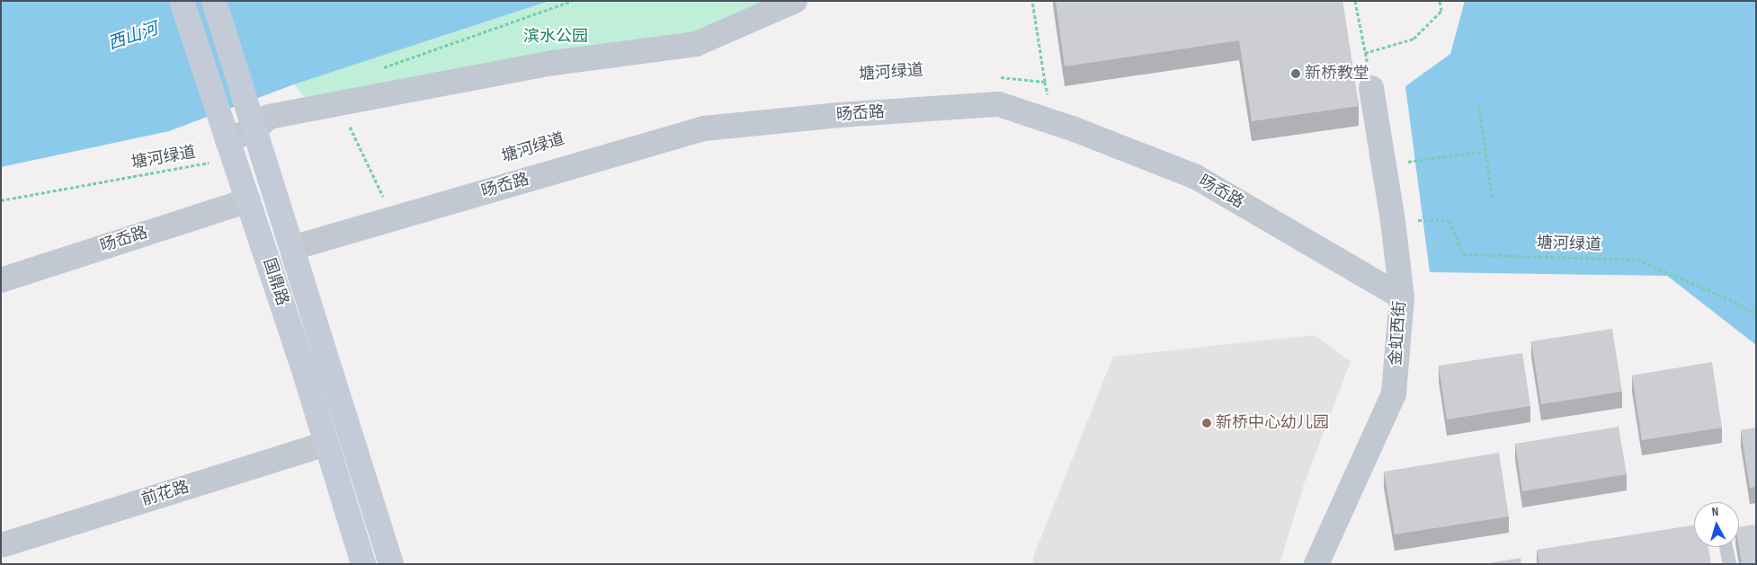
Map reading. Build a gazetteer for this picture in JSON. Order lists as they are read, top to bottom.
{
  "streets": {
    "main road": ["国鼎路"],
    "street": ["旸岙路", "金虹西街", "前花路"],
    "path": ["塘河绿道"]
  },
  "crossings": [
    ["塘河绿道", "国鼎路"],
    ["塘河绿道", "金虹西街"],
    ["旸岙路", "国鼎路"],
    ["旸岙路", "金虹西街"],
    ["国鼎路", "前花路"]
  ],
  "water": ["西山河"],
  "parks": ["滨水公园"],
  "places": ["新桥教堂", "新桥中心幼儿园"],
  "north": "top"
}
